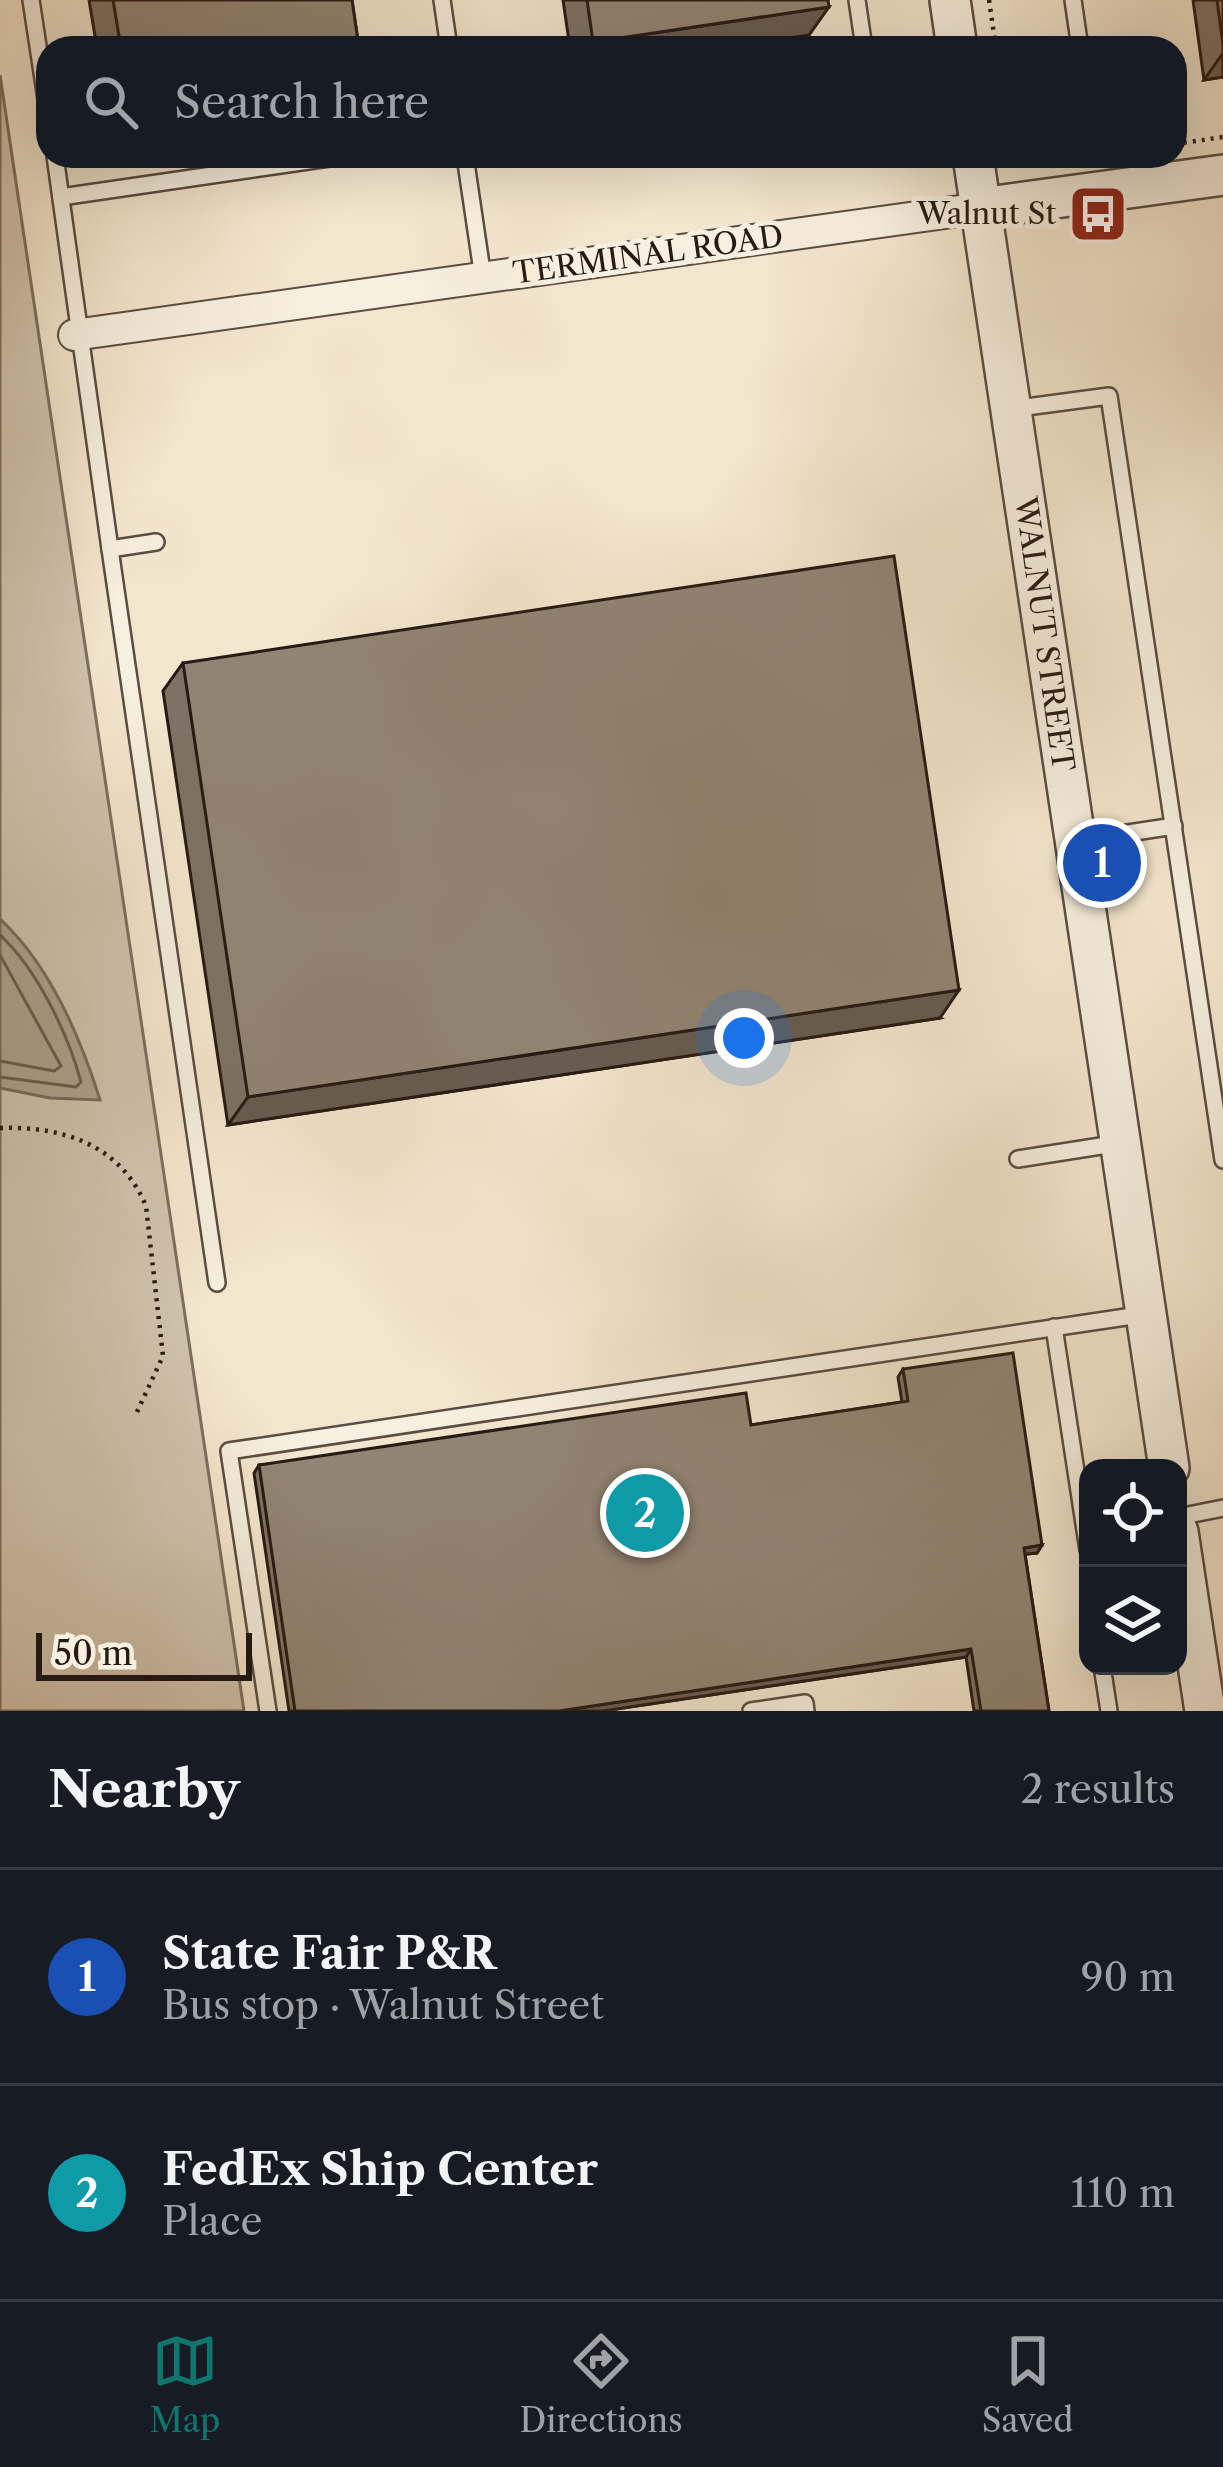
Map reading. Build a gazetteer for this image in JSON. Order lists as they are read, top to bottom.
{
  "streets": {
    "street": ["TERMINAL ROAD", "WALNUT STREET"]
  },
  "crossings": [
    ["TERMINAL ROAD", "WALNUT STREET"]
  ],
  "places": {
    "bus stop": ["Walnut St"]
  },
  "scale_bar": "50 m",
  "page": {
    "search": "Search here",
    "pins": ["1", "2"],
    "scale": "50 m",
    "heading": ["Nearby", "2 results"],
    "list": [
      {
        "mark": "1",
        "name": "State Fair P&R",
        "note": "Bus stop · Walnut Street",
        "value": "90 m"
      },
      {
        "mark": "2",
        "name": "FedEx Ship Center",
        "note": "Place",
        "value": "110 m"
      }
    ],
    "nav": ["Map", "Directions", "Saved"]
  }
}
